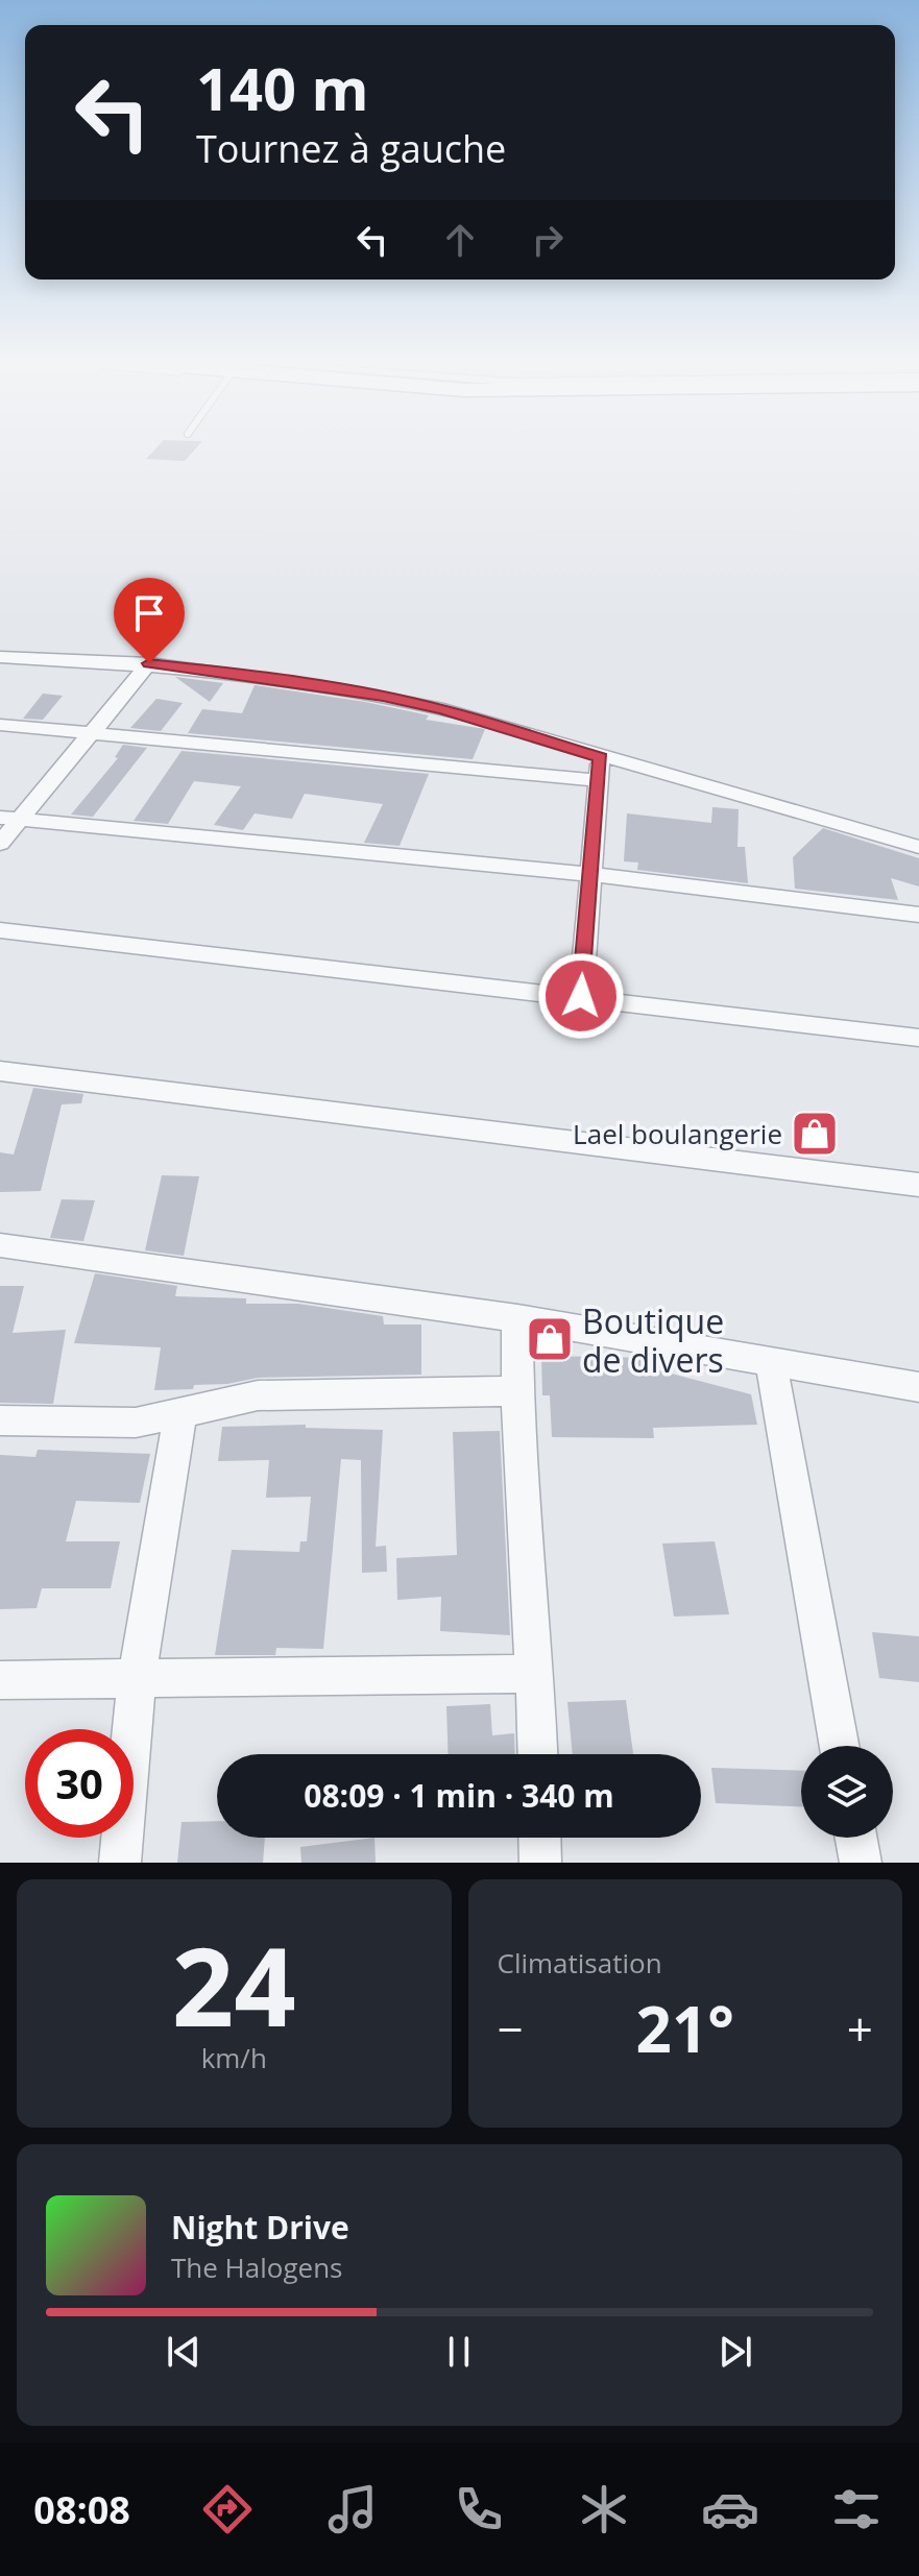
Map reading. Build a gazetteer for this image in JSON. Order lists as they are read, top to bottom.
{
  "places": {
    "shop": ["Lael boulangerie", "Boutique de divers"]
  },
  "page": {
    "turn": ["140 m", "Tournez à gauche"],
    "limit": "30",
    "trip": "08:09 · 1 min · 340 m",
    "tile": [
      ["24", "km/h"],
      "Climatisation"
    ],
    "heat": ["−", "21°", "+"],
    "song": ["Night Drive", "The Halogens"],
    "tabs": "08:08"
  }
}
